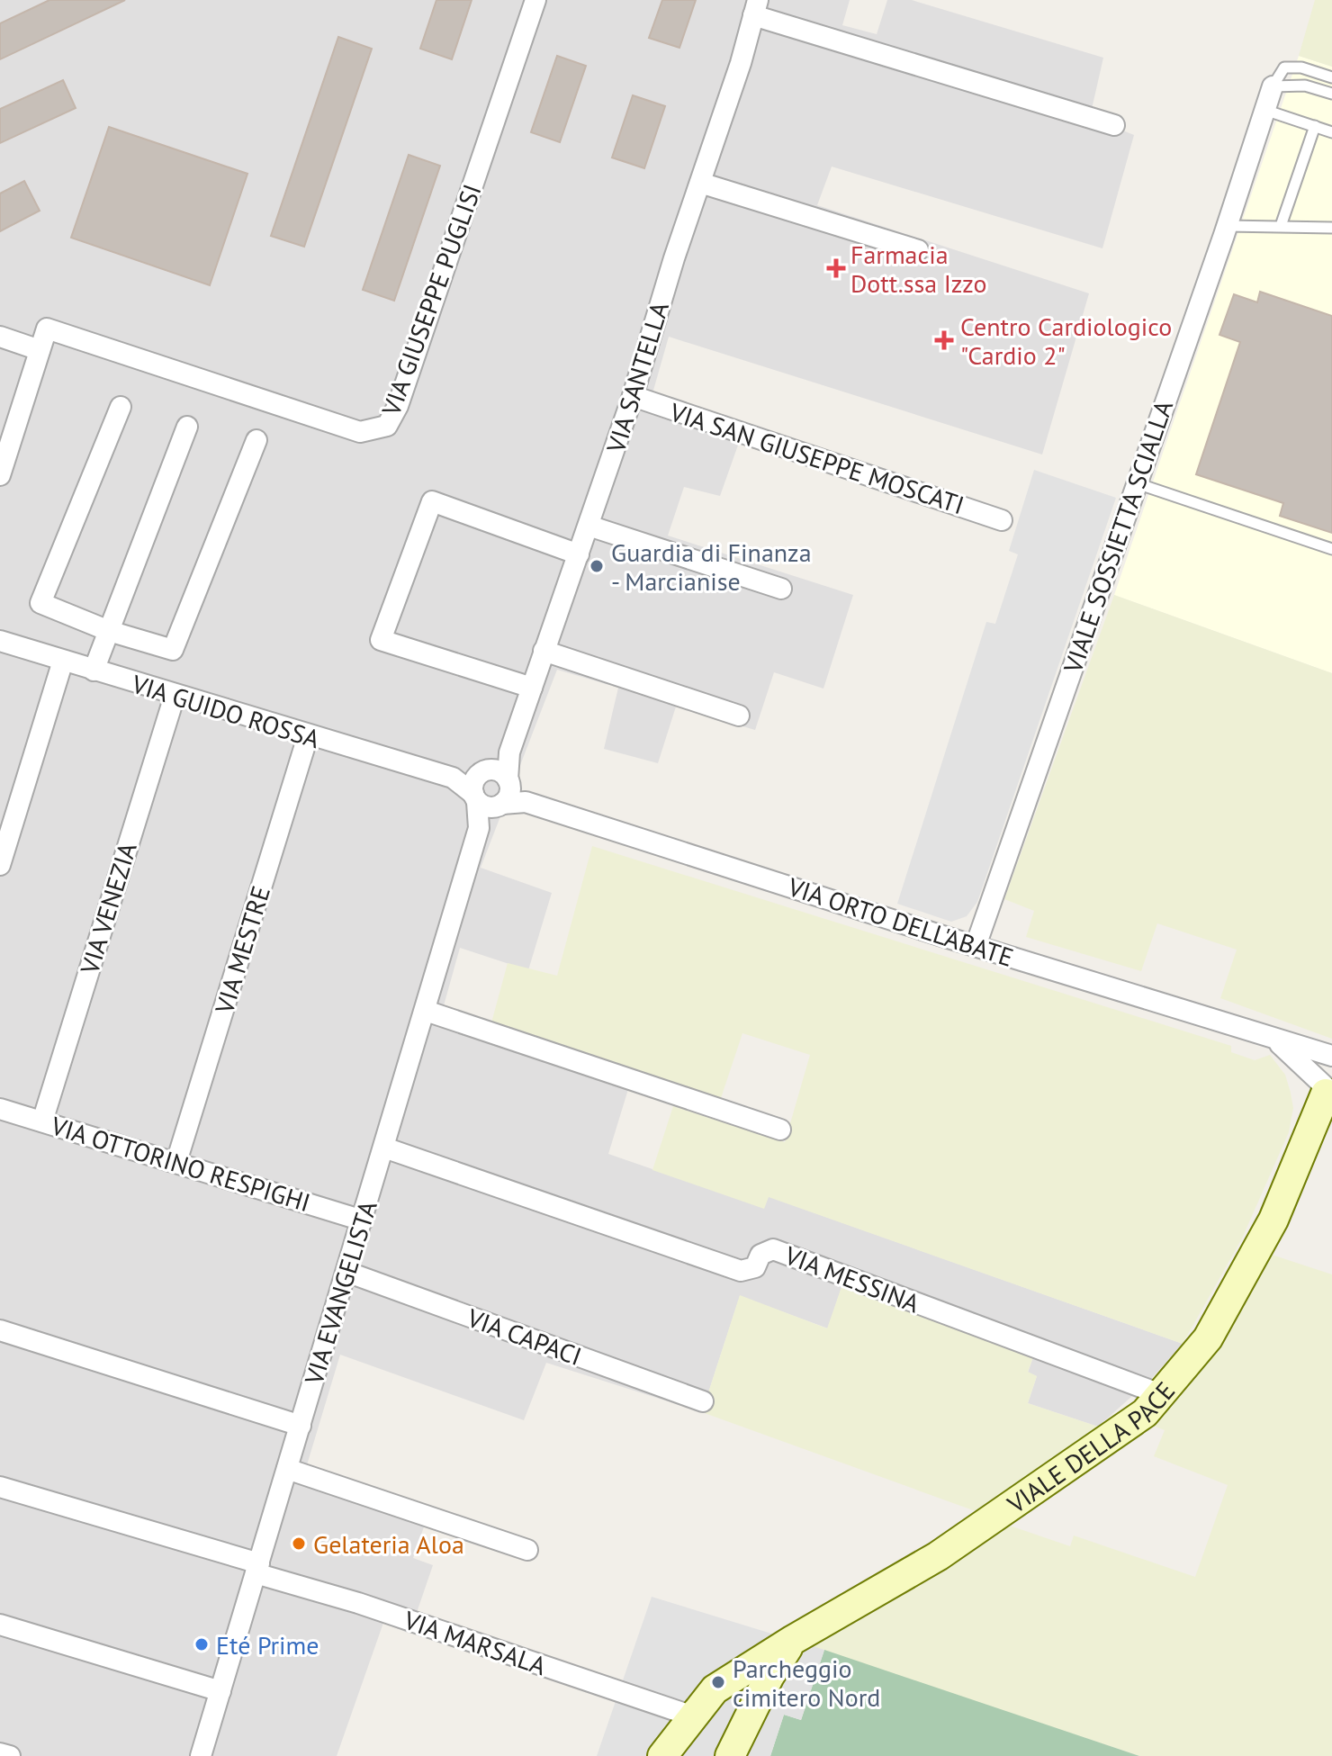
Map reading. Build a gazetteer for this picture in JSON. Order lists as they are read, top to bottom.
{
  "streets": {
    "street": [
      "VIA GIUSEPPE PUGLISI",
      "VIA SANTELLA",
      "VIA SAN GIUSEPPE MOSCATI",
      "VIALE SOSSIETTA SCIALLA",
      "VIA GUIDO ROSSA",
      "VIA VENEZIA",
      "VIA ORTO DELL'ABATE",
      "VIA MESTRE",
      "VIA OTTORINO RESPIGHI",
      "VIA MESSINA",
      "VIA EVANGELISTA",
      "VIA CAPACI",
      "VIALE DELLA PACE",
      "VIA MARSALA"
    ]
  },
  "crossings": [
    ["VIA SANTELLA", "VIA SAN GIUSEPPE MOSCATI"],
    ["VIA SANTELLA", "VIA GUIDO ROSSA"],
    ["VIA SANTELLA", "VIA ORTO DELL'ABATE"],
    ["VIA SANTELLA", "VIA EVANGELISTA"],
    ["VIALE SOSSIETTA SCIALLA", "VIA ORTO DELL'ABATE"],
    ["VIA GUIDO ROSSA", "VIA VENEZIA"],
    ["VIA GUIDO ROSSA", "VIA ORTO DELL'ABATE"],
    ["VIA GUIDO ROSSA", "VIA MESTRE"],
    ["VIA GUIDO ROSSA", "VIA EVANGELISTA"],
    ["VIA VENEZIA", "VIA OTTORINO RESPIGHI"],
    ["VIA ORTO DELL'ABATE", "VIA EVANGELISTA"],
    ["VIA MESTRE", "VIA OTTORINO RESPIGHI"],
    ["VIA OTTORINO RESPIGHI", "VIA EVANGELISTA"],
    ["VIA MESSINA", "VIA EVANGELISTA"],
    ["VIA MESSINA", "VIALE DELLA PACE"],
    ["VIA EVANGELISTA", "VIA CAPACI"],
    ["VIA EVANGELISTA", "VIA MARSALA"],
    ["VIALE DELLA PACE", "VIA MARSALA"]
  ],
  "places": {
    "health": ["Farmacia Dott.ssa Izzo", "Centro Cardiologico \"Cardio 2\""],
    "other": [
      "Guardia di Finanza - Marcianise",
      "Gelateria Aloa",
      "Eté Prime",
      "Parcheggio cimitero Nord"
    ]
  }
}
